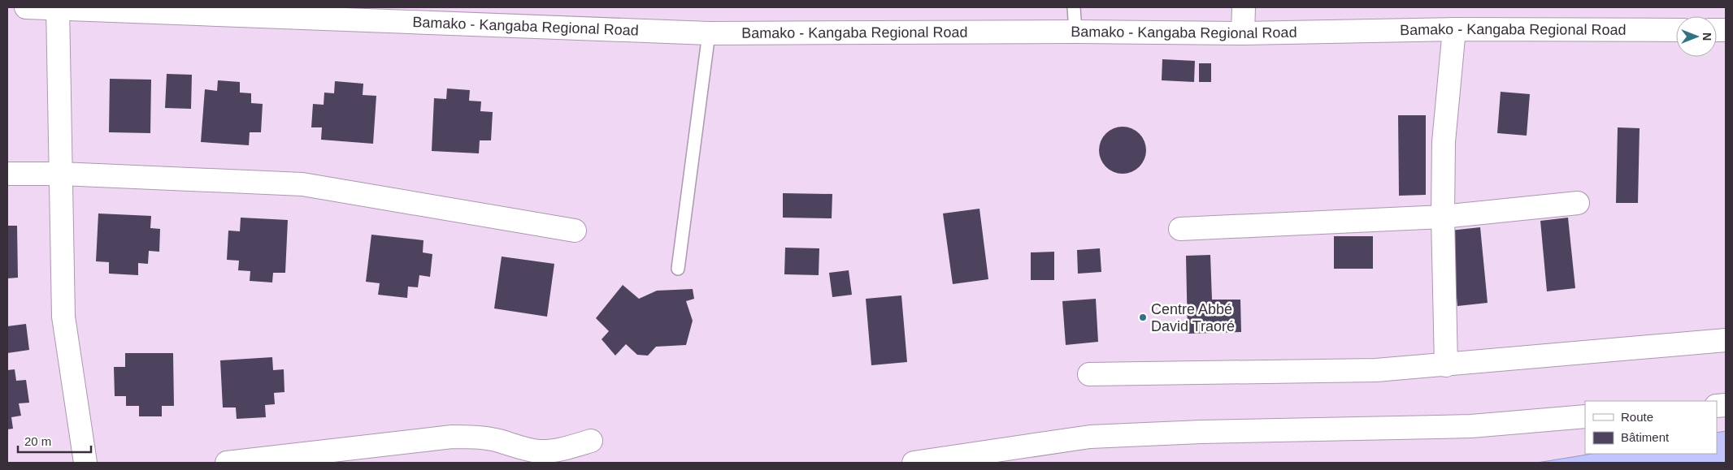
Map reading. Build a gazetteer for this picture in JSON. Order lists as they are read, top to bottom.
{
  "streets": {
    "street": ["Bamako - Kangaba Regional Road"]
  },
  "places": ["Centre Abbé David Traoré"],
  "legend": ["Route", "Bâtiment"],
  "scale_bar": "20 m",
  "north": "right"
}
